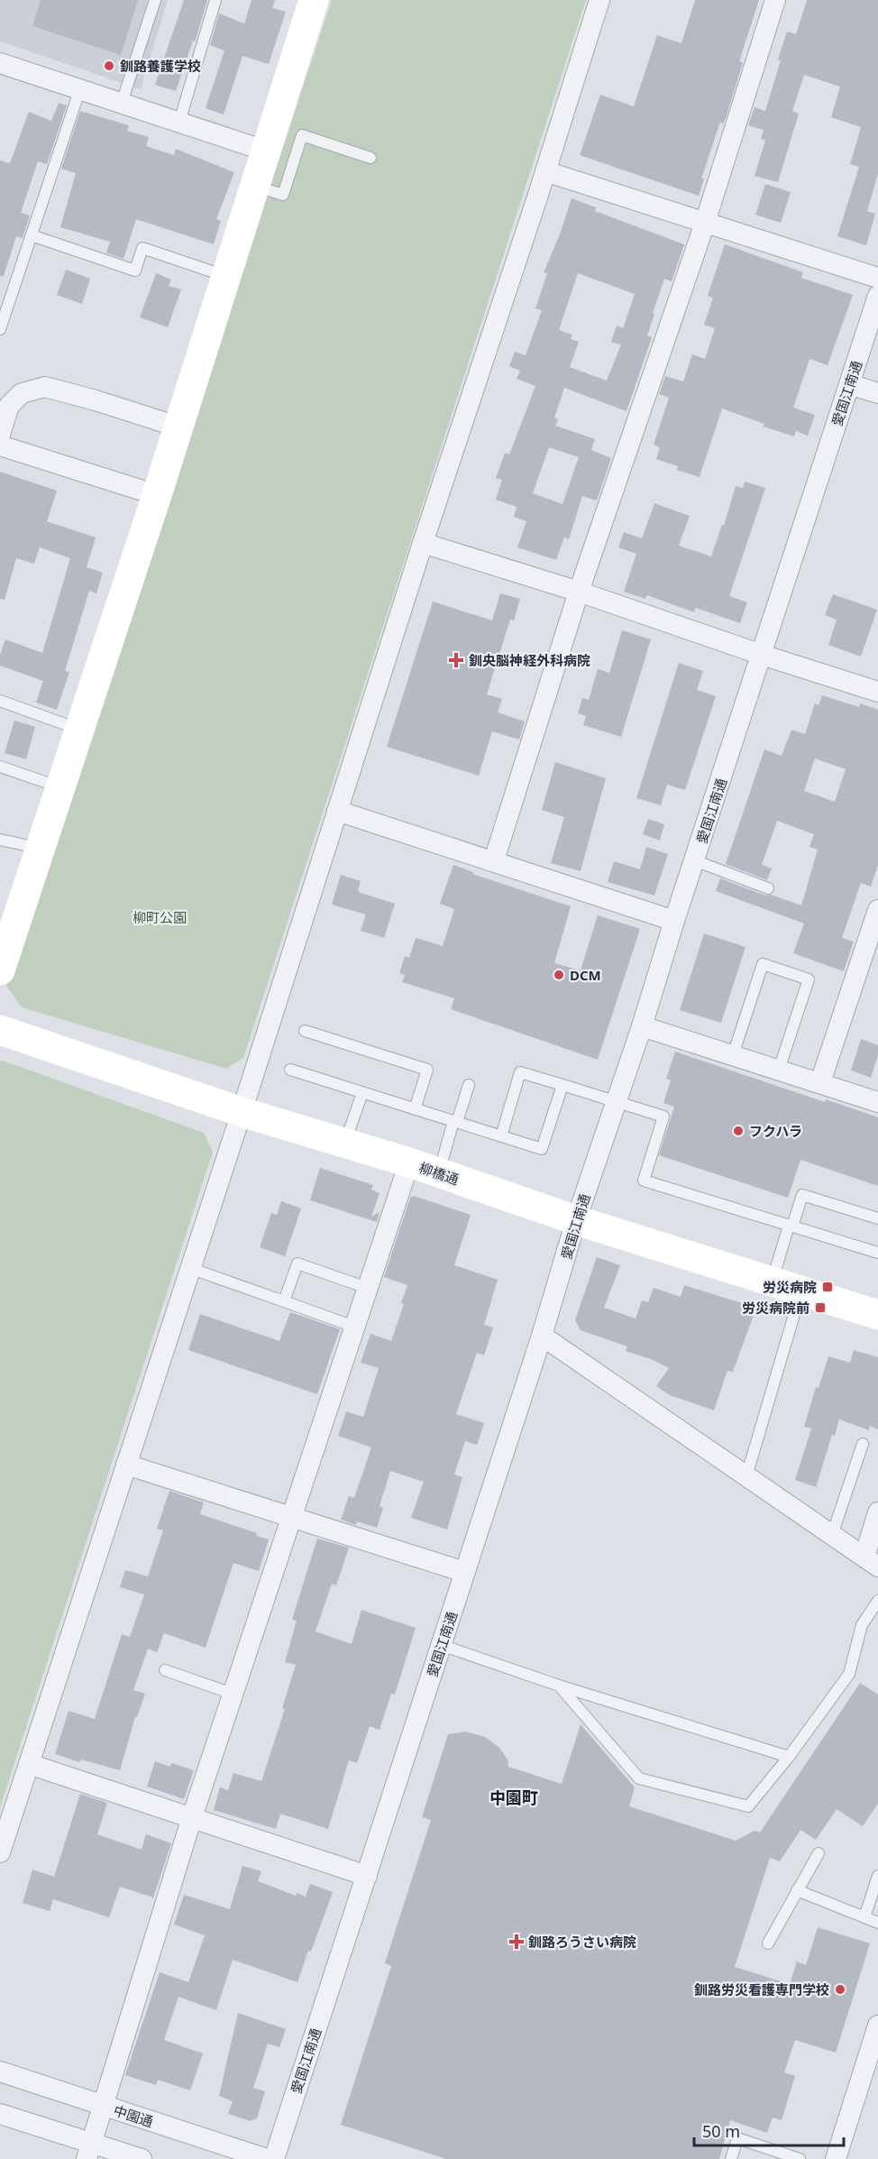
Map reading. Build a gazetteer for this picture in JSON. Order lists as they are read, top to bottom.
{
  "streets": {
    "street": ["愛国江南通", "柳橋通", "中園通"]
  },
  "crossings": [
    ["愛国江南通", "柳橋通"]
  ],
  "districts": ["中園町"],
  "parks": ["柳町公園"],
  "places": {
    "other": [
      "釧路養護学校",
      "DCM",
      "フクハラ",
      "釧路労災看護専門学校"
    ],
    "health": ["釧央脳神経外科病院", "釧路ろうさい病院"],
    "transit": ["労災病院", "労災病院前"]
  },
  "scale_bar": "50 m"
}
